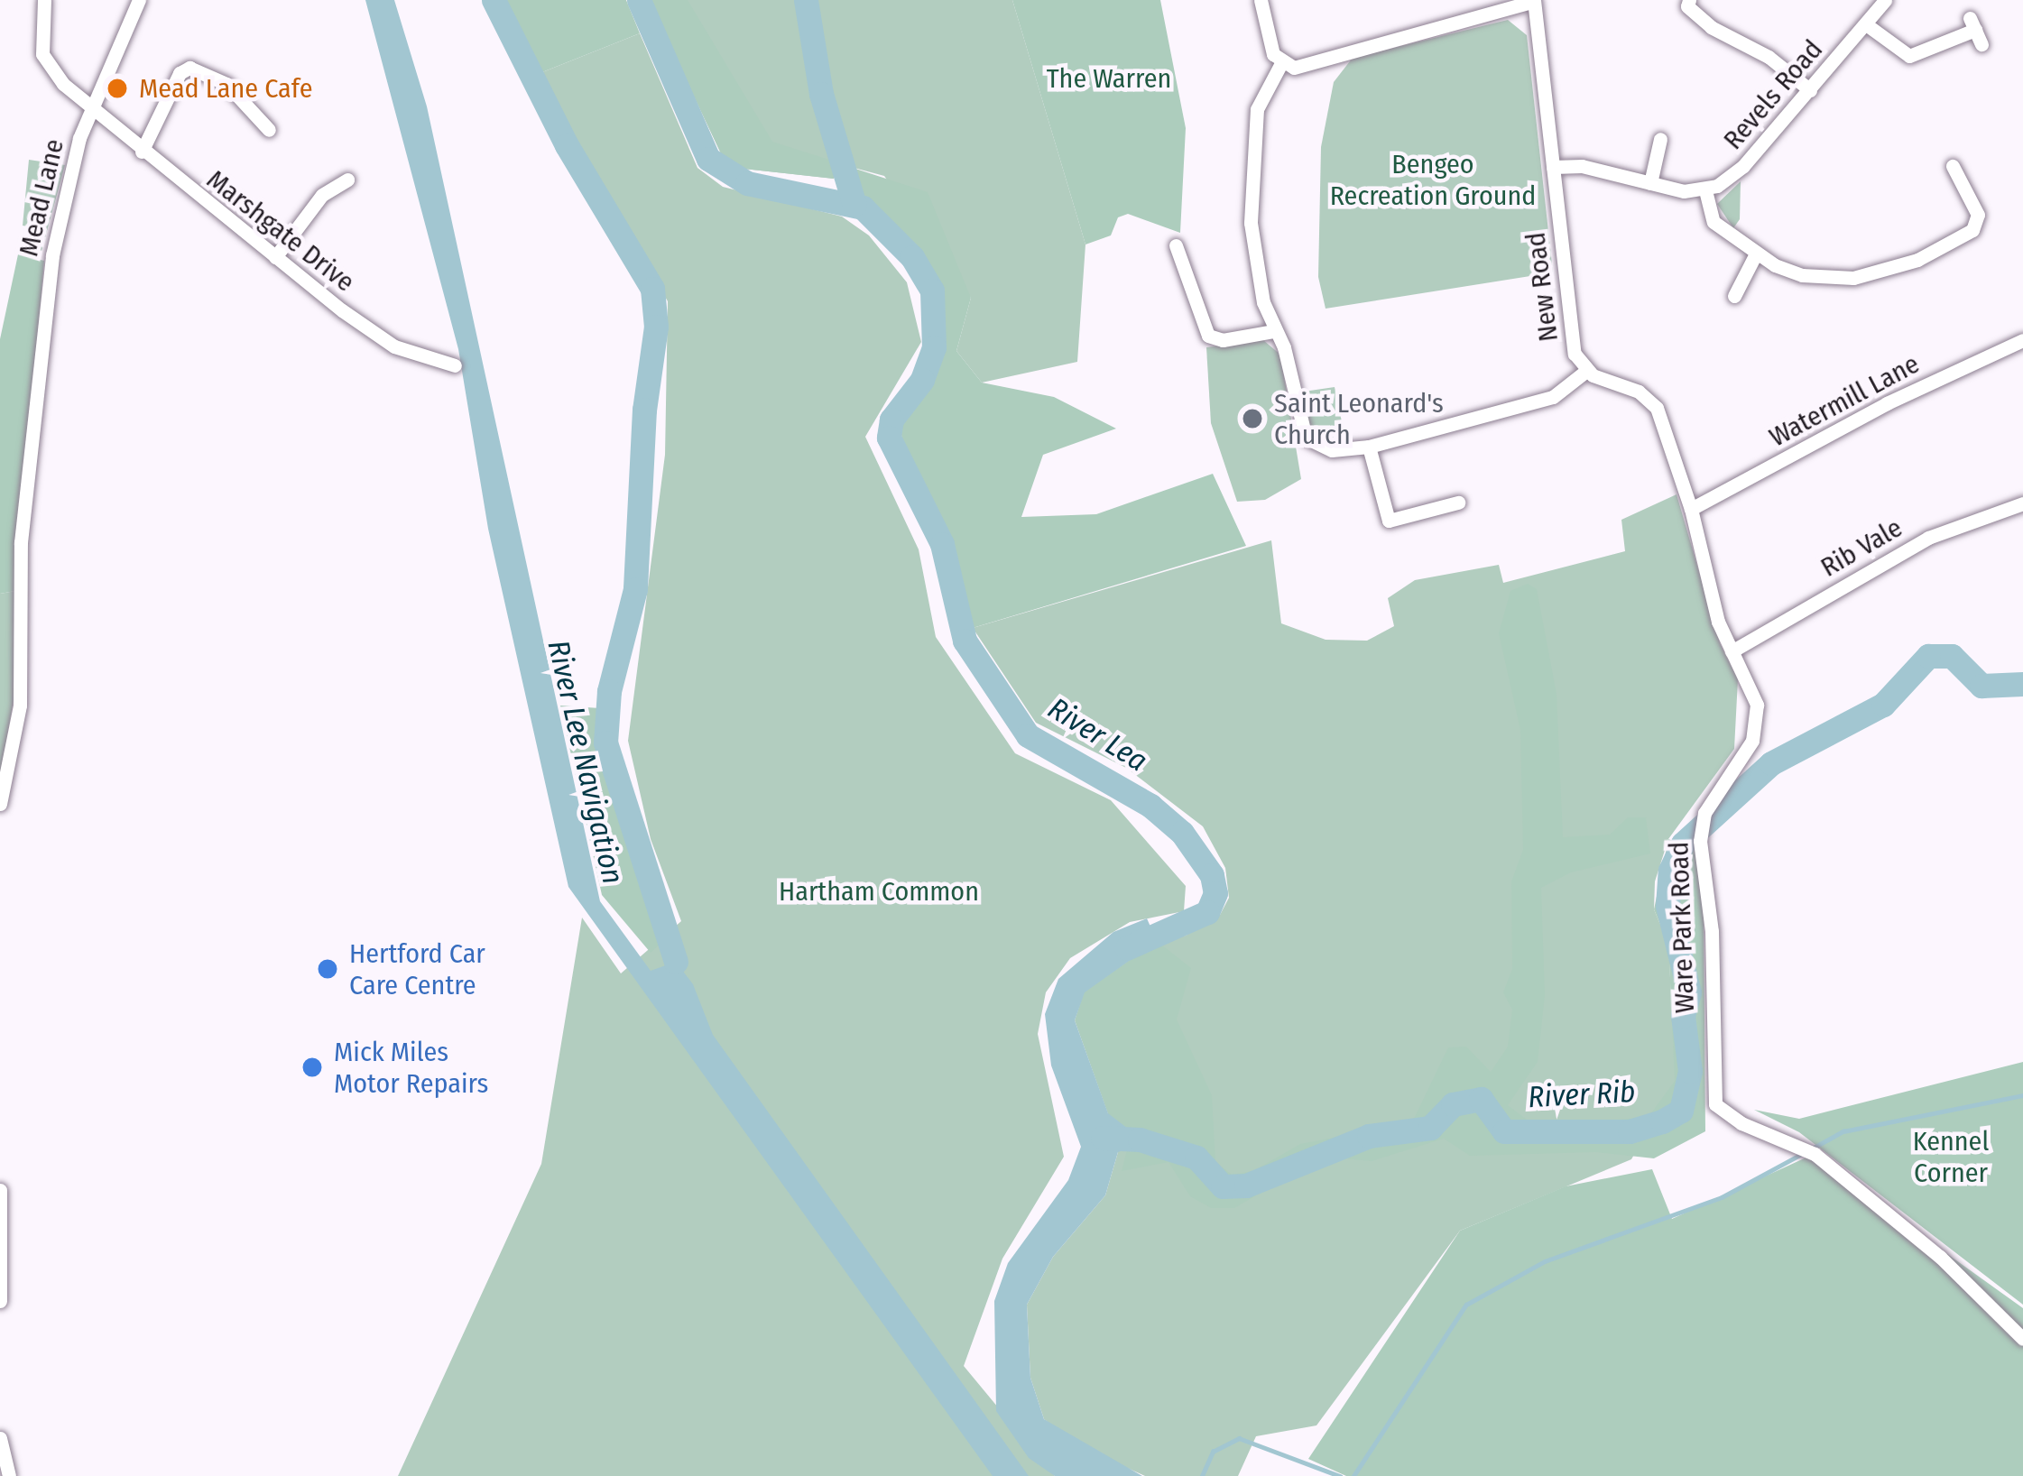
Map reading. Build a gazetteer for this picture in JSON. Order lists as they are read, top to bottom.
{
  "streets": {
    "street": [
      "Revels Road",
      "Mead Lane",
      "Marshgate Drive",
      "New Road",
      "Watermill Lane",
      "Rib Vale",
      "Ware Park Road"
    ]
  },
  "crossings": [
    ["Mead Lane", "Marshgate Drive"],
    ["New Road", "Ware Park Road"],
    ["Watermill Lane", "Ware Park Road"],
    ["Rib Vale", "Ware Park Road"]
  ],
  "water": ["River Lea", "River Lee Navigation", "River Rib"],
  "parks": [
    "The Warren",
    "Bengeo Recreation Ground",
    "Hartham Common",
    "Kennel Corner"
  ],
  "places": [
    "Mead Lane Cafe",
    "Saint Leonard's Church",
    "Hertford Car Care Centre",
    "Mick Miles Motor Repairs"
  ]
}
